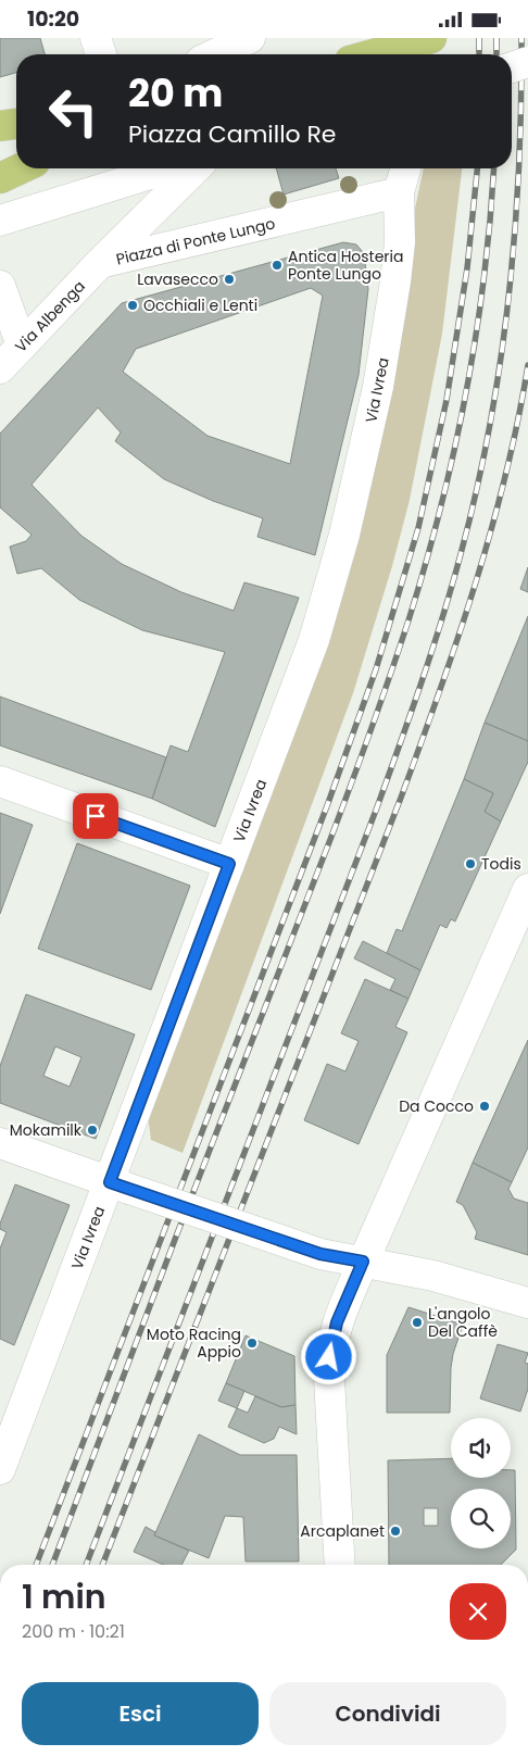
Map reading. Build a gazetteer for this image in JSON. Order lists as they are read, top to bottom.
{
  "streets": {
    "street": ["Piazza di Ponte Lungo", "Via Albenga", "Via Ivrea"]
  },
  "crossings": [
    ["Piazza di Ponte Lungo", "Via Albenga"],
    ["Piazza di Ponte Lungo", "Via Ivrea"]
  ],
  "places": [
    "Antica Hosteria Ponte Lungo",
    "Lavasecco",
    "Occhiali e Lenti",
    "Todis",
    "Da Cocco",
    "Mokamilk",
    "L'angolo Del Caffè",
    "Moto Racing Appio",
    "Arcaplanet"
  ],
  "page": {
    "status": "10:20",
    "turn": ["20 m", "Piazza Camillo Re"],
    "heading": ["1 min", "200 m · 10:21"],
    "buttons": ["Esci", "Condividi"]
  }
}
